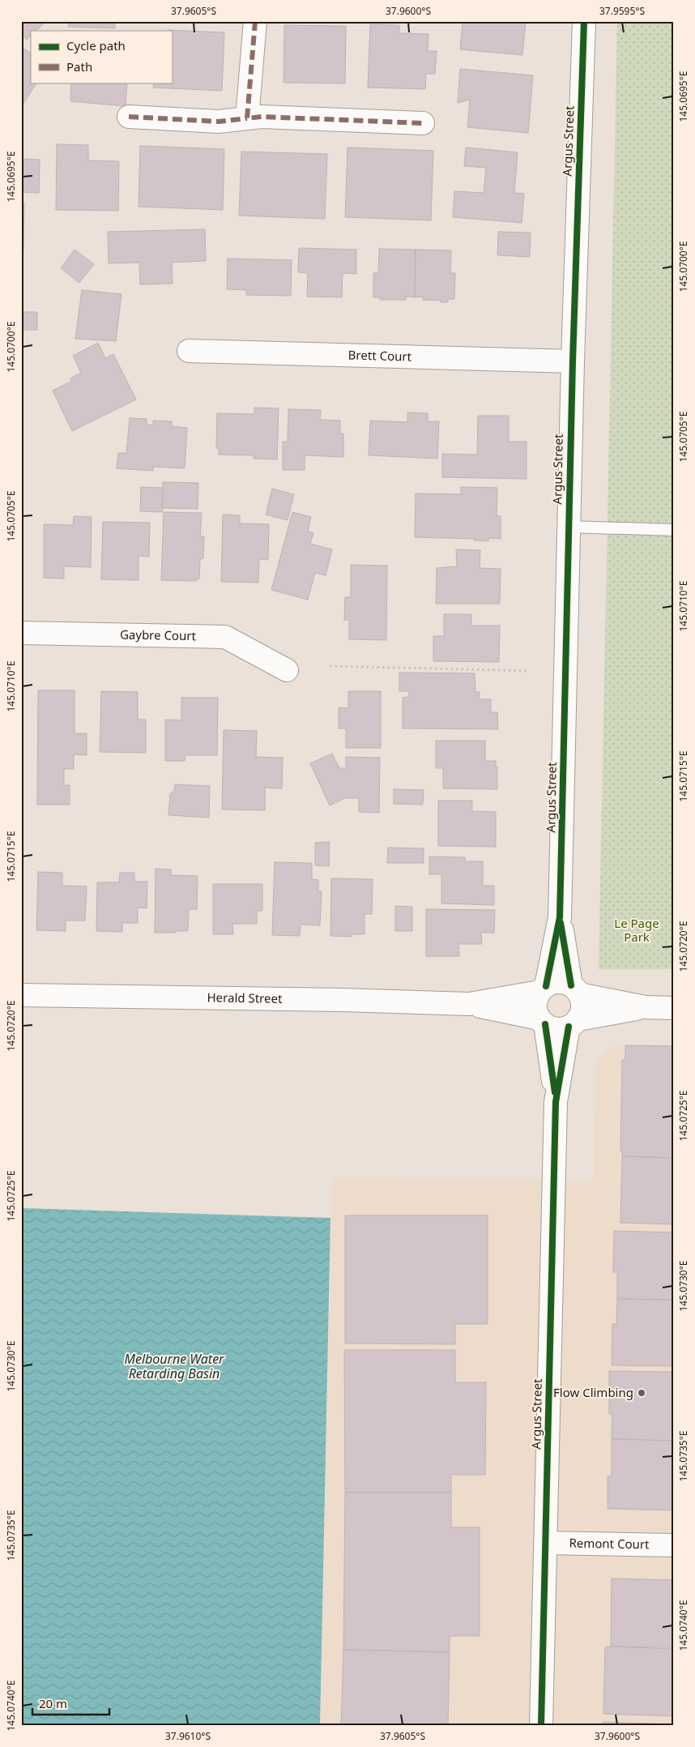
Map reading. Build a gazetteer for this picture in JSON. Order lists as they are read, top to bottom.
{
  "streets": {
    "street": [
      "Argus Street",
      "Brett Court",
      "Gaybre Court",
      "Herald Street",
      "Remont Court"
    ]
  },
  "crossings": [
    ["Argus Street", "Brett Court"],
    ["Argus Street", "Herald Street"],
    ["Argus Street", "Remont Court"]
  ],
  "water": ["Melbourne Water Retarding Basin"],
  "parks": ["Le Page Park"],
  "places": ["Flow Climbing"],
  "legend": ["Cycle path", "Path"],
  "scale_bar": "20 m",
  "coordinates": [
    "37.9605°S",
    "37.9600°S",
    "37.9595°S",
    "145.0695°E",
    "145.0700°E",
    "145.0705°E",
    "145.0710°E",
    "145.0715°E",
    "145.0720°E",
    "145.0725°E",
    "145.0730°E",
    "145.0735°E",
    "145.0740°E",
    "37.9610°S"
  ]
}
